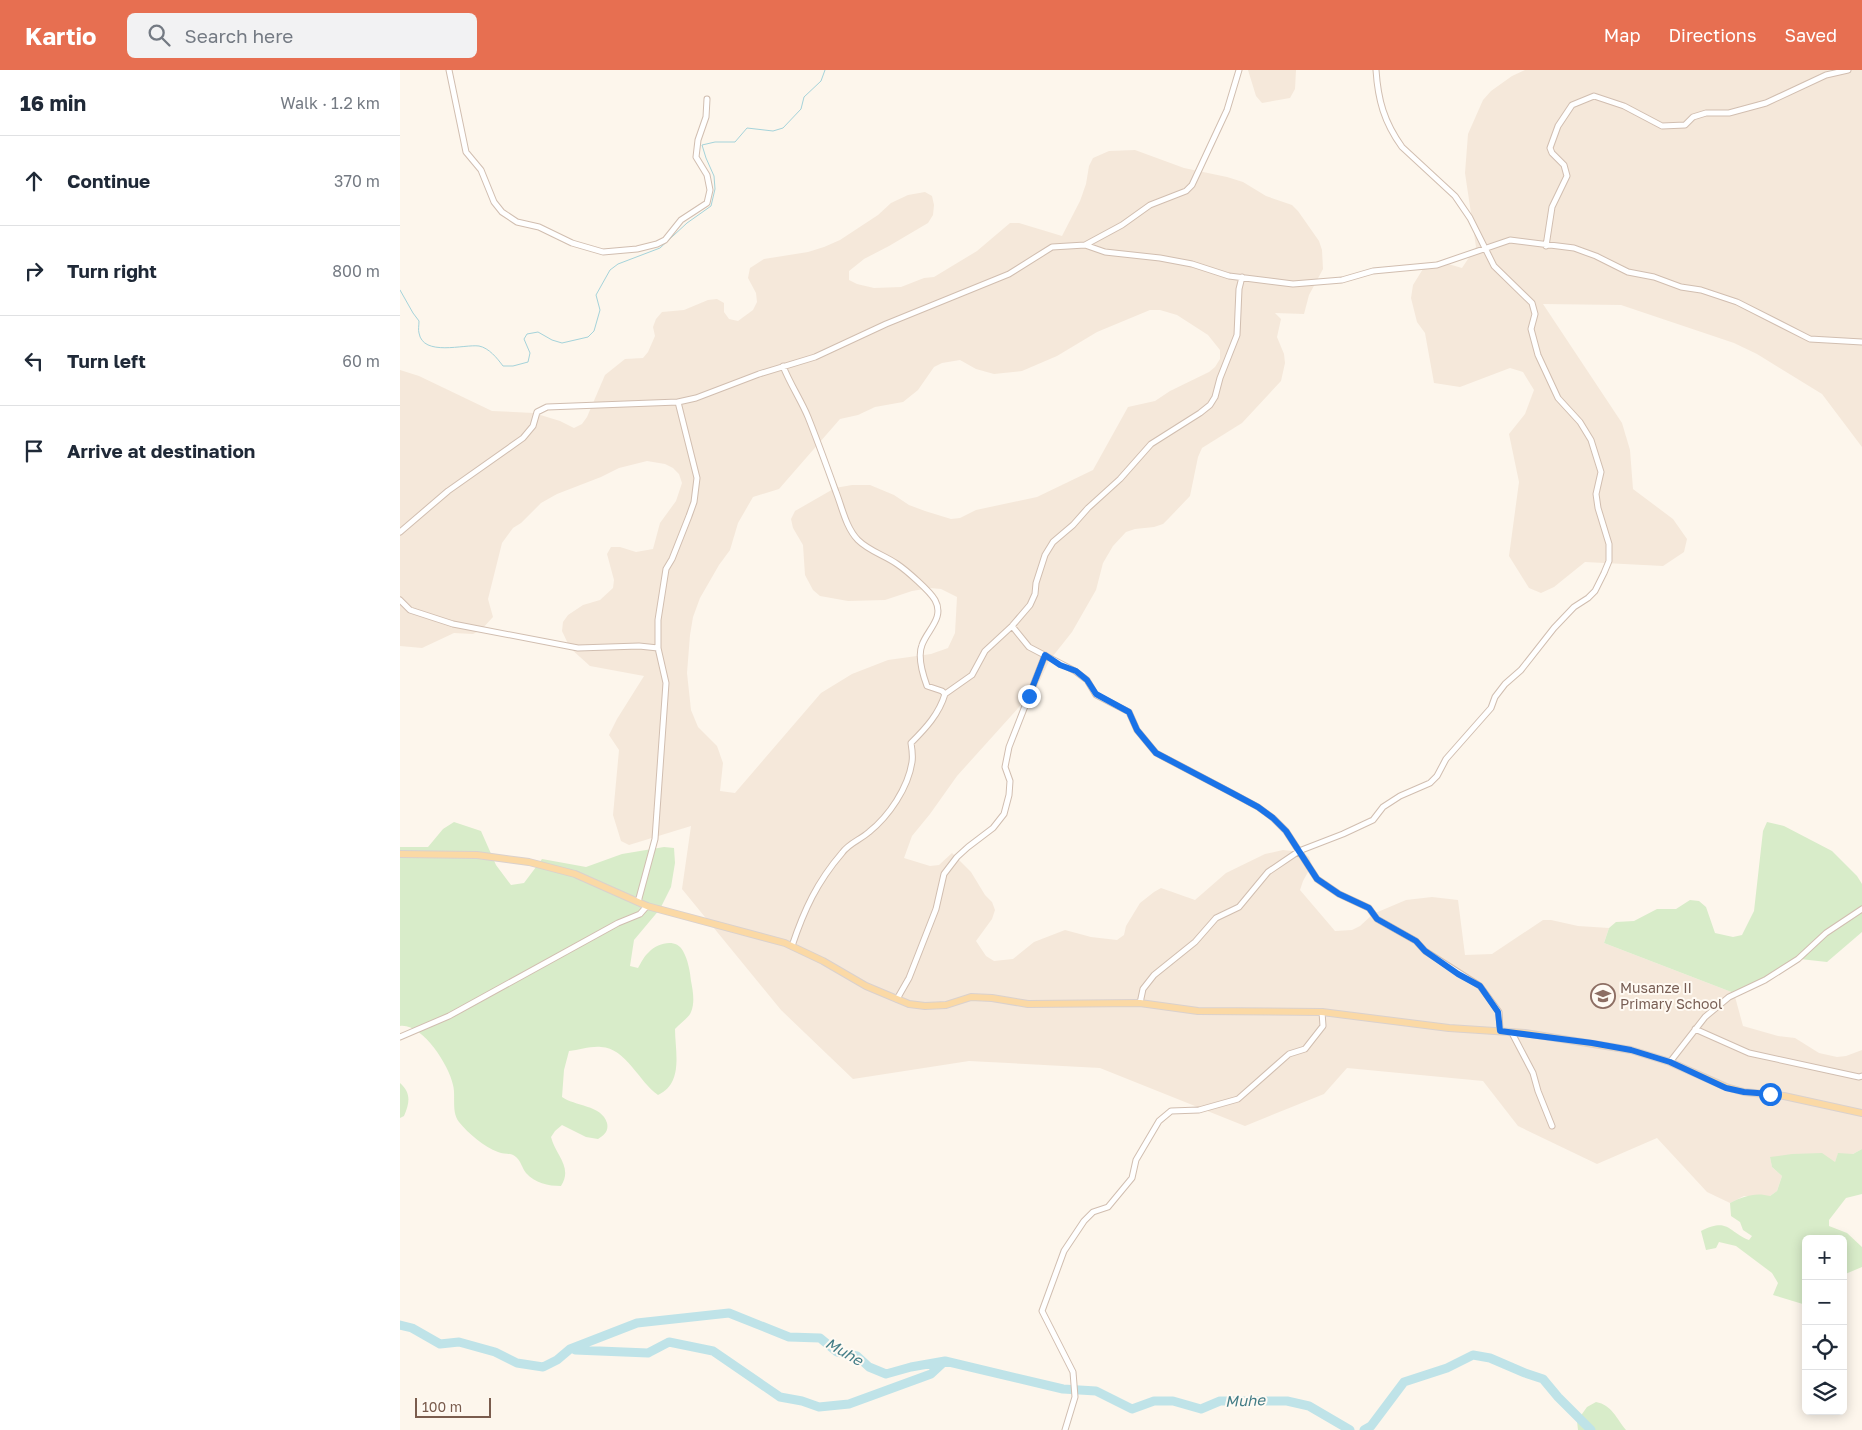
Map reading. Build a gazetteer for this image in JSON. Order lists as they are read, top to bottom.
{
  "water": ["Muhe"],
  "places": {
    "school or university": ["Musanze II Primary School"]
  },
  "scale_bar": "100 m",
  "page": {
    "header": "Kartio",
    "search": "Search here",
    "nav": ["Map", "Directions", "Saved"],
    "heading": ["16 min", "Walk · 1.2 km"],
    "list": [
      ["Continue", "370 m"],
      ["Turn right", "800 m"],
      ["Turn left", "60 m"],
      "Arrive at destination"
    ],
    "map_buttons": ["+", "−"],
    "scale": "100 m"
  }
}
